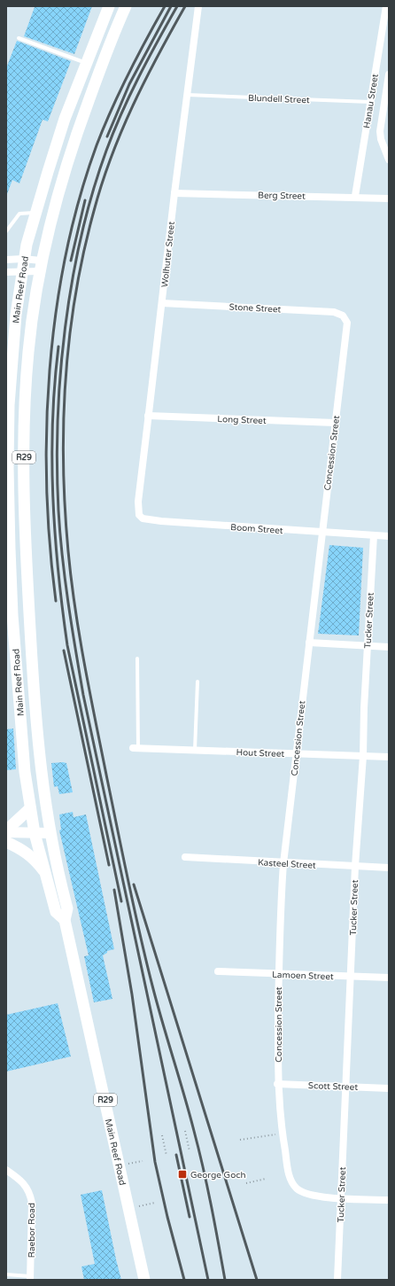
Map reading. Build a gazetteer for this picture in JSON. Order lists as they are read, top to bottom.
{
  "streets": {
    "main road": ["Main Reef Road", "R29"],
    "street": [
      "Hanau Street",
      "Berg Street",
      "Wolhuter Street",
      "Stone Street",
      "Long Street",
      "Concession Street",
      "Boom Street",
      "Tucker Street",
      "Hout Street",
      "Kasteel Street",
      "Lamoen Street",
      "Scott Street",
      "Raebor Road"
    ],
    "lane": ["Blundell Street"]
  },
  "crossings": [
    ["Blundell Street", "Hanau Street"],
    ["Blundell Street", "Wolhuter Street"],
    ["Hanau Street", "Berg Street"],
    ["Berg Street", "Wolhuter Street"],
    ["Wolhuter Street", "Stone Street"],
    ["Wolhuter Street", "Long Street"],
    ["Wolhuter Street", "Boom Street"],
    ["Stone Street", "Concession Street"],
    ["Long Street", "Concession Street"],
    ["Concession Street", "Boom Street"],
    ["Concession Street", "Tucker Street"],
    ["Concession Street", "Hout Street"],
    ["Concession Street", "Kasteel Street"],
    ["Concession Street", "Lamoen Street"],
    ["Concession Street", "Scott Street"],
    ["Boom Street", "Tucker Street"],
    ["Tucker Street", "Hout Street"],
    ["Tucker Street", "Kasteel Street"],
    ["Tucker Street", "Lamoen Street"],
    ["Tucker Street", "Scott Street"]
  ],
  "places": {
    "transit": ["George Goch"]
  }
}
